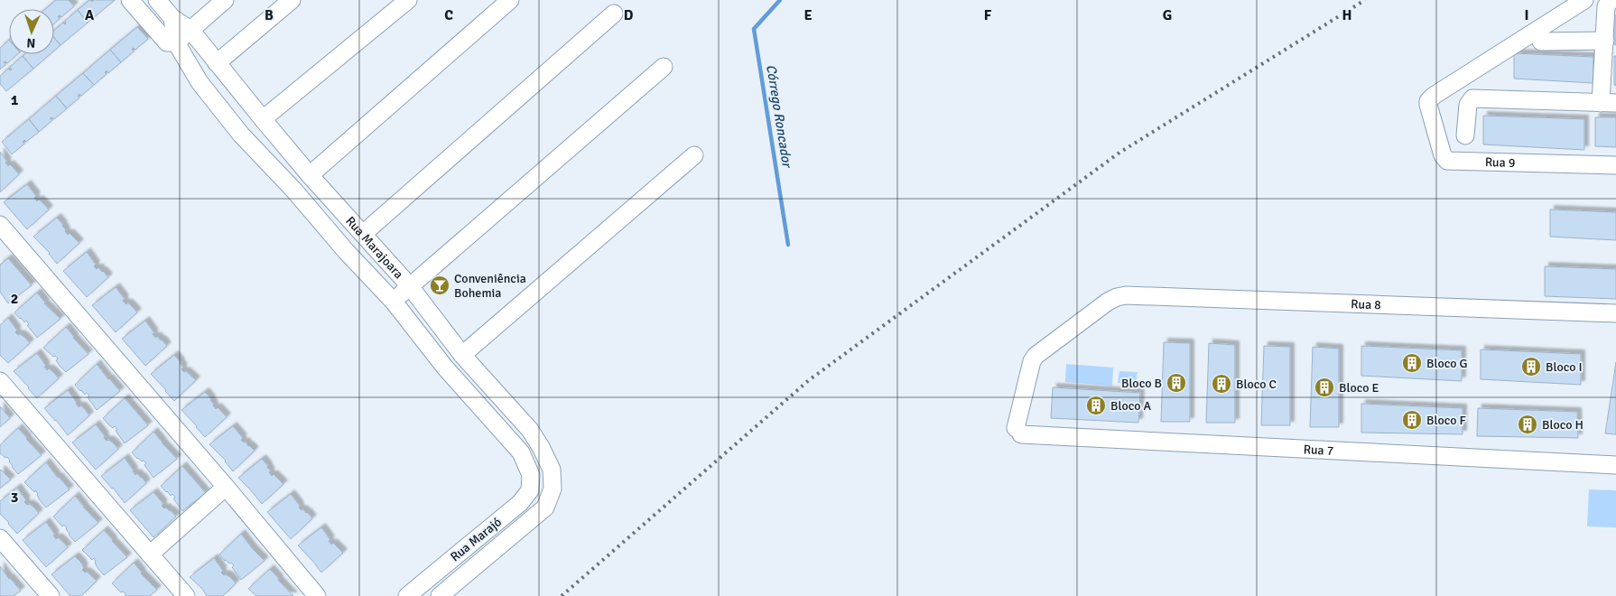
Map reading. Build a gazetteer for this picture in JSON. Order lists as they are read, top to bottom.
{
  "streets": {
    "street": [
      "Rua 9",
      "Rua Marajoara",
      "Rua 8",
      "Rua 7",
      "Rua Marajó"
    ]
  },
  "crossings": [
    ["Rua Marajoara", "Rua Marajó"],
    ["Rua 8", "Rua 7"]
  ],
  "water": ["Córrego Roncador"],
  "places": {
    "bar": ["Conveniência Bohemia"],
    "building": [
      "Bloco G",
      "Bloco I",
      "Bloco B",
      "Bloco C",
      "Bloco E",
      "Bloco A",
      "Bloco F",
      "Bloco H"
    ]
  },
  "north": "bottom",
  "grid": {
    "columns": [
      "A",
      "B",
      "C",
      "D",
      "E",
      "F",
      "G",
      "H",
      "I"
    ],
    "rows": ["1", "2", "3"]
  }
}
